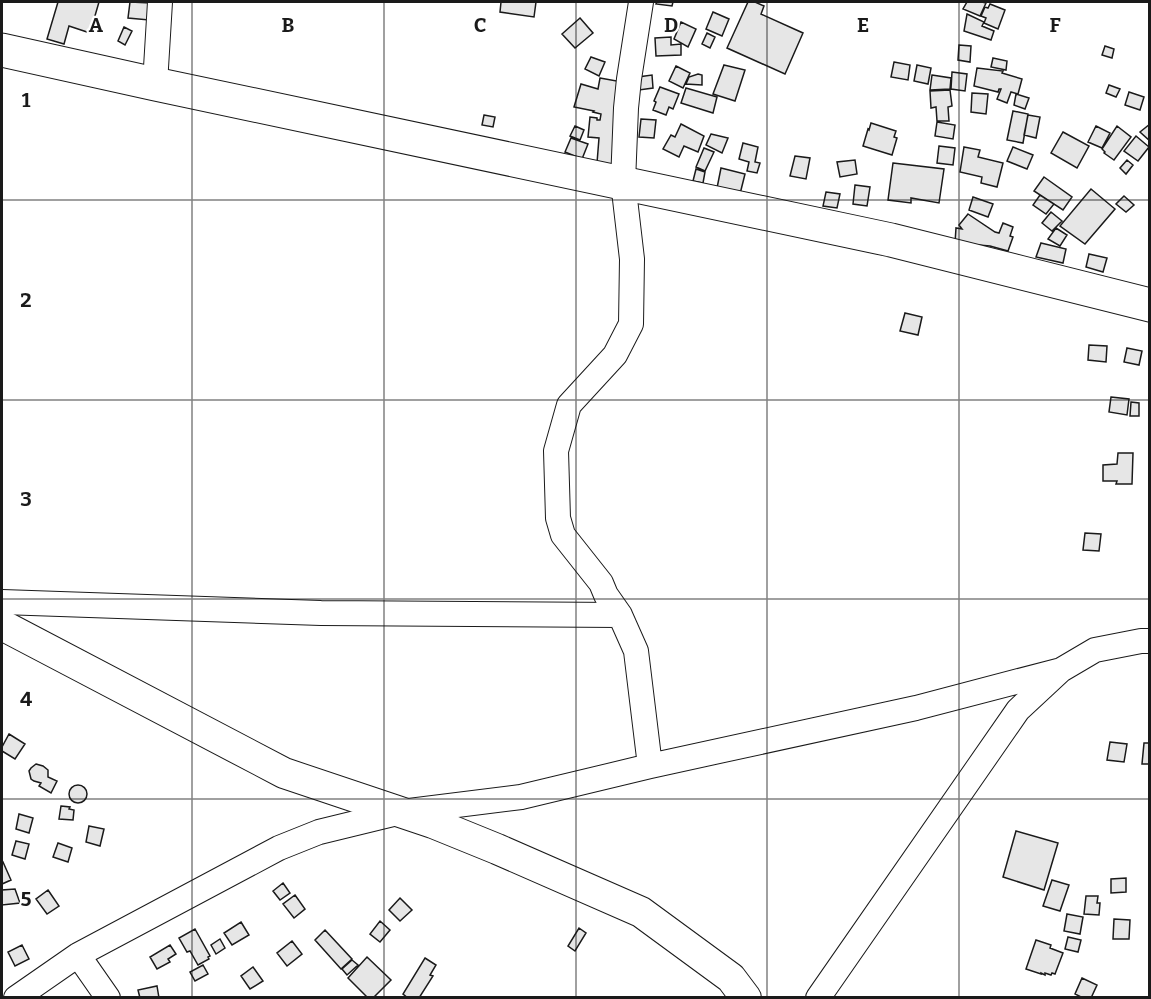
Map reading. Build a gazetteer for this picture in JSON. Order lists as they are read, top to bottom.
{
  "grid": {
    "columns": [
      "A",
      "B",
      "C",
      "D",
      "E",
      "F"
    ],
    "rows": [
      "1",
      "2",
      "3",
      "4",
      "5"
    ]
  }
}
